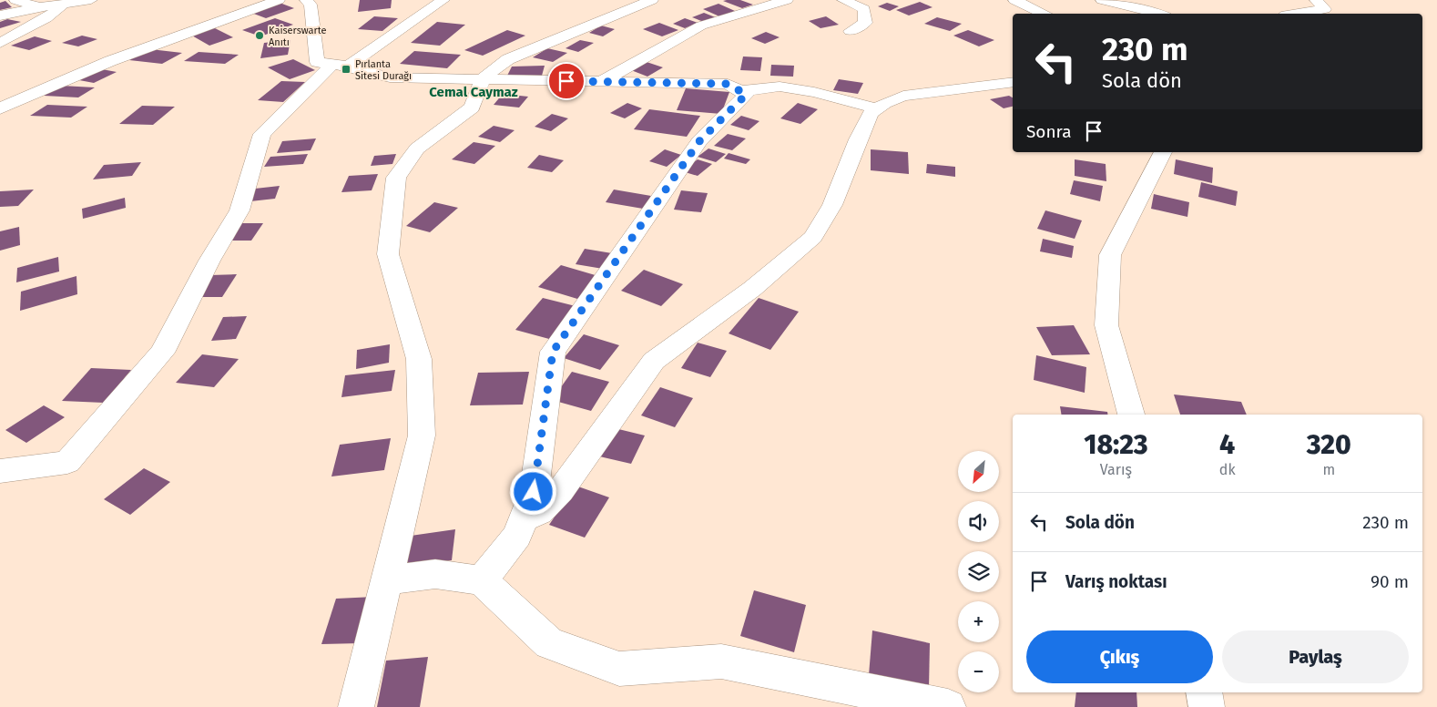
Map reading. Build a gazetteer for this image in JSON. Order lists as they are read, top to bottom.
{
  "districts": ["Cemal Caymaz"],
  "places": {
    "other": ["Kaiserswarte Anıtı"],
    "transit": ["Pırlanta Sitesi Durağı"]
  },
  "north": "bottom left",
  "page": {
    "turn": ["230 m", "Sola dön"],
    "then": "Sonra",
    "eta": [
      "18:23",
      "Varış",
      "4",
      "dk",
      "320",
      "m"
    ],
    "map_buttons": ["+", "−"],
    "list": [
      {
        "name": "Sola dön",
        "value": "230 m"
      },
      {
        "name": "Varış noktası",
        "value": "90 m"
      }
    ],
    "buttons": ["Çıkış", "Paylaş"]
  }
}
